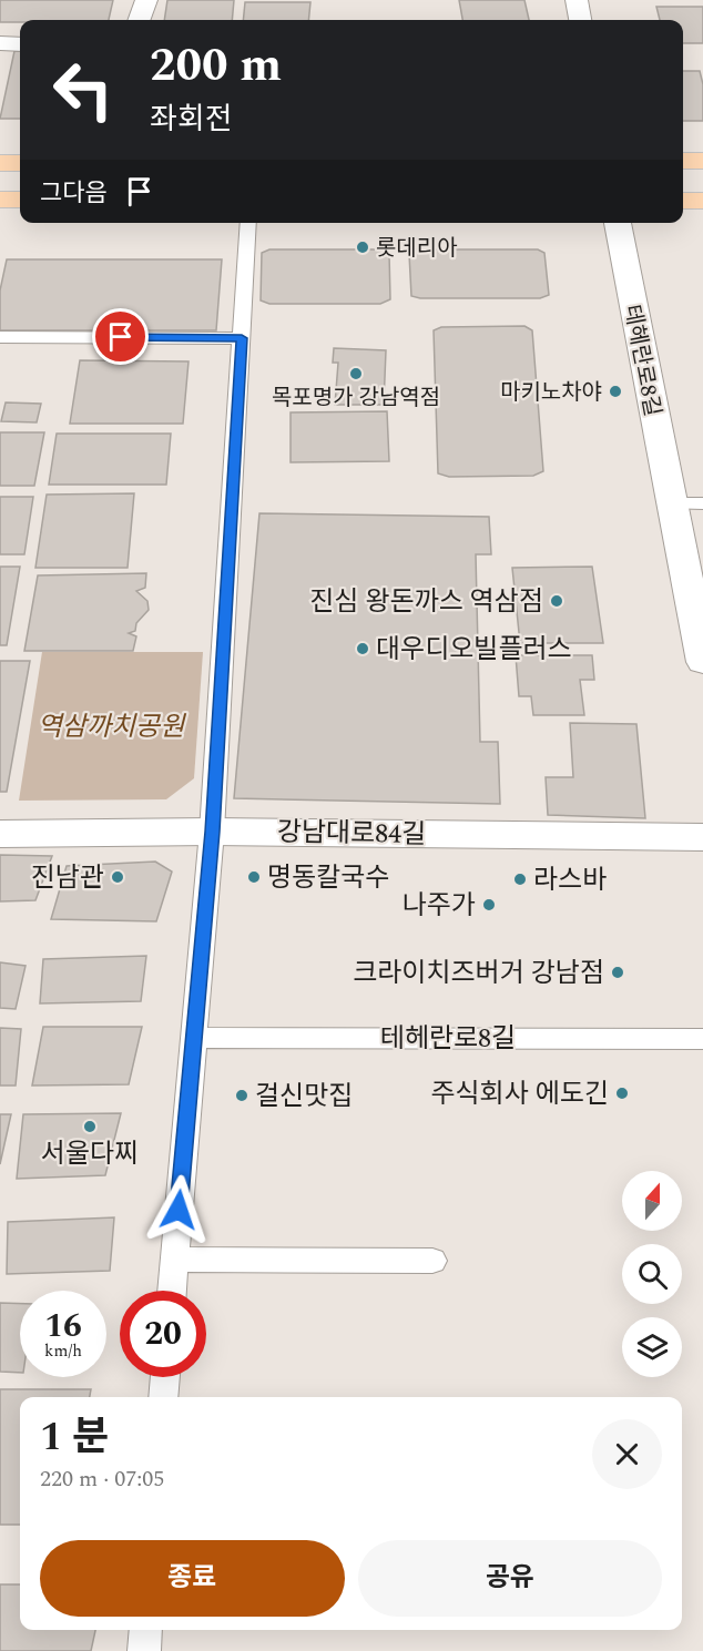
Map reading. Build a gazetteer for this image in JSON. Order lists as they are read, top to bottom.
{
  "streets": {
    "street": ["테헤란로8길", "강남대로84길"]
  },
  "parks": ["역삼까치공원"],
  "places": [
    "롯데리아",
    "목포명가 강남역점",
    "마키노차야",
    "진심 왕돈까스 역삼점",
    "대우디오빌플러스",
    "진남관",
    "명동칼국수",
    "라스바",
    "나주가",
    "크라이치즈버거 강남점",
    "주식회사 에도긴",
    "걸신맛집",
    "서울다찌"
  ],
  "north": "top",
  "page": {
    "turn": ["200 m", "좌회전"],
    "then": "그다음",
    "speed": "16 km/h",
    "limit": "20",
    "heading": ["1 분", "220 m · 07:05"],
    "buttons": ["종료", "공유"]
  }
}
